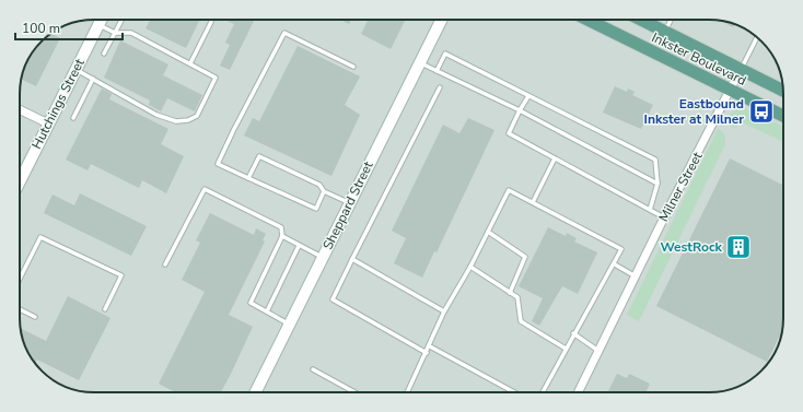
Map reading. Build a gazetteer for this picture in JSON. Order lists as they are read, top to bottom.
{
  "streets": {
    "main road": ["Inkster Boulevard"],
    "street": ["Hutchings Street", "Milner Street", "Sheppard Street"]
  },
  "crossings": [
    ["Inkster Boulevard", "Milner Street"]
  ],
  "places": {
    "bus stop": ["Eastbound Inkster at Milner"],
    "building": ["WestRock"]
  },
  "scale_bar": "100 m"
}
